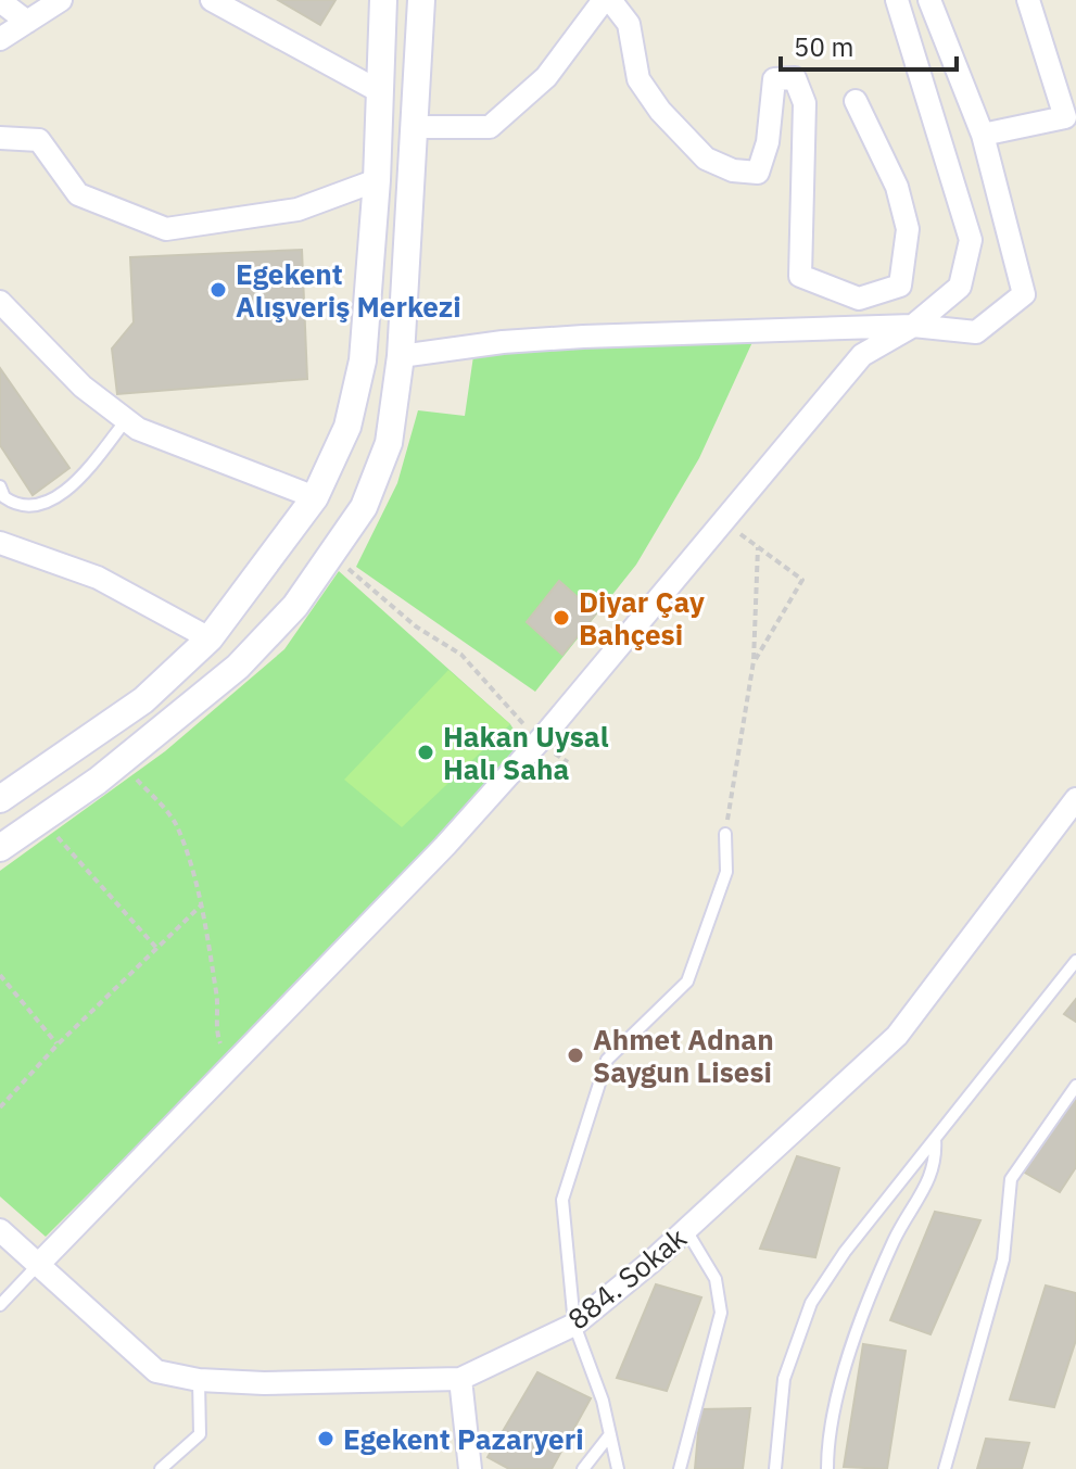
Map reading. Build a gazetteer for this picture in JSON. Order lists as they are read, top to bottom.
{
  "streets": {
    "street": ["884. Sokak"]
  },
  "places": [
    "Egekent Alışveriş Merkezi",
    "Diyar Çay Bahçesi",
    "Hakan Uysal Halı Saha",
    "Ahmet Adnan Saygun Lisesi",
    "Egekent Pazaryeri"
  ],
  "scale_bar": "50 m"
}
